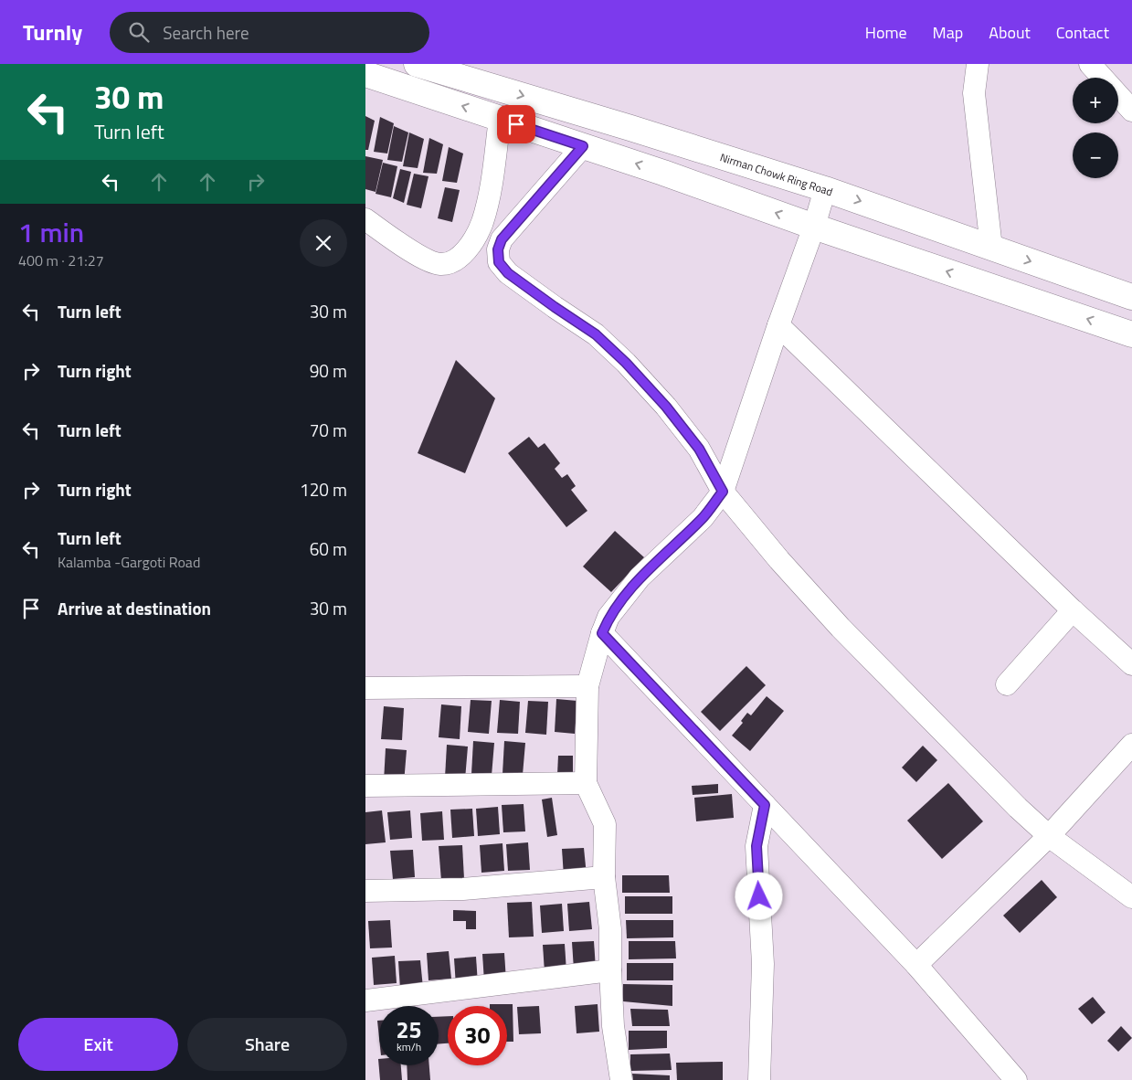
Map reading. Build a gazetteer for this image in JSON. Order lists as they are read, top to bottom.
{
  "streets": {
    "main road": ["Nirman Chowk Ring Road"]
  },
  "page": {
    "header": "Turnly",
    "search": "Search here",
    "nav": [
      "Home",
      "Map",
      "About",
      "Contact"
    ],
    "turn": ["30 m", "Turn left"],
    "map_buttons": ["+", "−"],
    "heading": ["1 min", "400 m · 21:27"],
    "list": [
      {
        "name": "Turn left",
        "value": "30 m"
      },
      {
        "name": "Turn right",
        "value": "90 m"
      },
      {
        "name": "Turn left",
        "value": "70 m"
      },
      {
        "name": "Turn right",
        "value": "120 m"
      },
      {
        "name": "Turn left",
        "note": "Kalamba -Gargoti Road",
        "value": "60 m"
      },
      {
        "name": "Arrive at destination",
        "value": "30 m"
      }
    ],
    "speed": "25 km/h",
    "limit": "30",
    "buttons": ["Exit", "Share"]
  }
}
